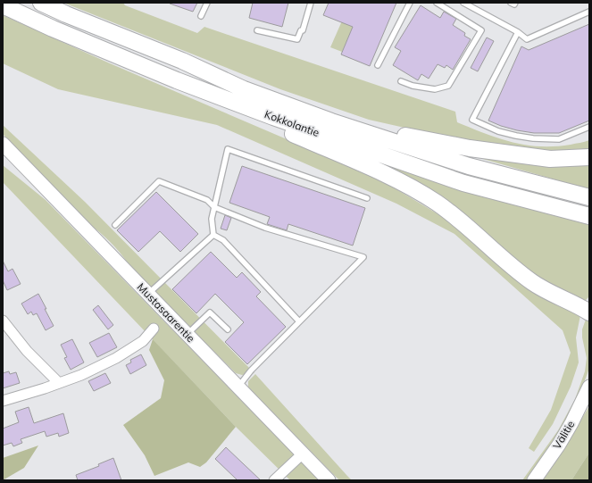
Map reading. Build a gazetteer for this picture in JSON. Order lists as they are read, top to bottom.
{
  "streets": {
    "highway": ["Kokkolantie"],
    "main road": ["Mustasaarentie", "Välitie"]
  }
}
